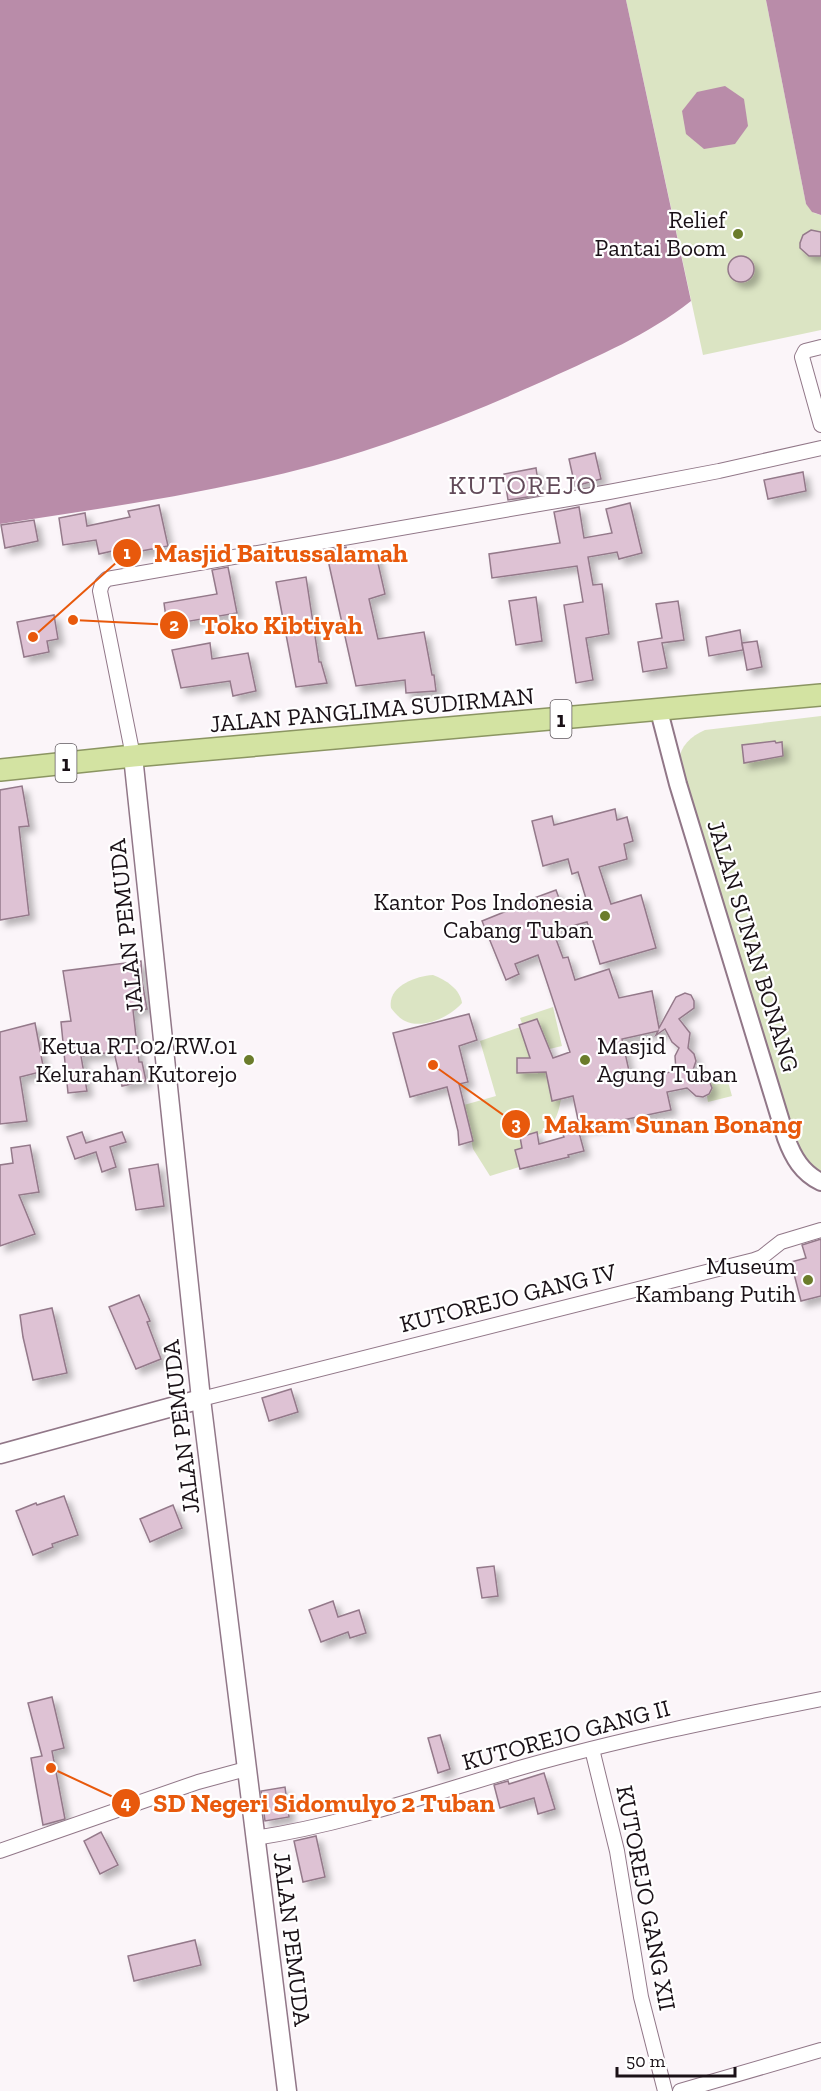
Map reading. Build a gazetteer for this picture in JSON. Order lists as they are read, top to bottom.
{
  "streets": {
    "highway": ["JALAN PANGLIMA SUDIRMAN", "1"],
    "main road": ["JALAN PEMUDA"],
    "street": [
      "JALAN SUNAN BONANG",
      "KUTOREJO GANG IV",
      "KUTOREJO GANG II",
      "KUTOREJO GANG XII"
    ]
  },
  "crossings": [
    ["JALAN PANGLIMA SUDIRMAN", "JALAN PEMUDA"],
    ["JALAN PANGLIMA SUDIRMAN", "JALAN SUNAN BONANG"],
    ["JALAN PEMUDA", "KUTOREJO GANG IV"],
    ["JALAN PEMUDA", "KUTOREJO GANG II"],
    ["KUTOREJO GANG II", "KUTOREJO GANG XII"]
  ],
  "districts": ["KUTOREJO"],
  "places": [
    "Relief Pantai Boom",
    "Toko Kibtiyah",
    "Masjid Baitussalamah",
    "Kantor Pos Indonesia Cabang Tuban",
    "Ketua RT.02/RW.01 Kelurahan Kutorejo",
    "Masjid Agung Tuban",
    "Makam Sunan Bonang",
    "Museum Kambang Putih",
    "SD Negeri Sidomulyo 2 Tuban"
  ],
  "scale_bar": "50 m"
}
